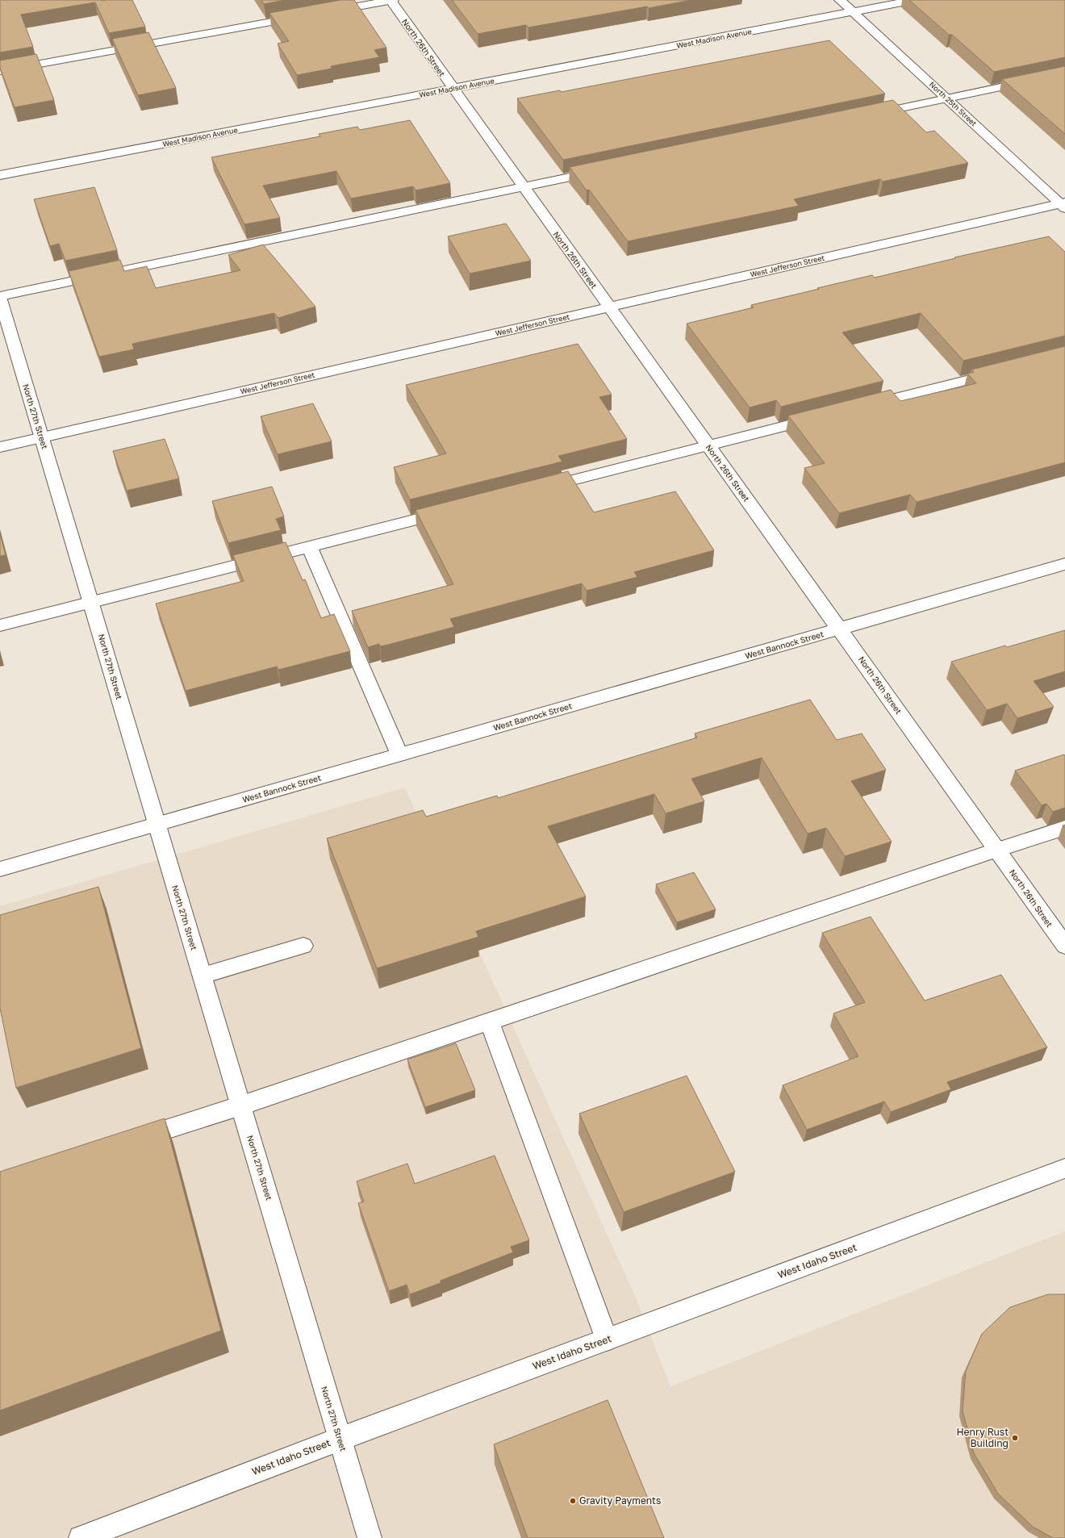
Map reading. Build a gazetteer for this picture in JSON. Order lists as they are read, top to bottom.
{
  "streets": {
    "street": [
      "West Madison Avenue",
      "North 26th Street",
      "North 25th Street",
      "West Jefferson Street",
      "North 27th Street",
      "West Bannock Street",
      "West Idaho Street"
    ]
  },
  "crossings": [
    ["West Madison Avenue", "North 26th Street"],
    ["West Madison Avenue", "North 25th Street"],
    ["North 26th Street", "West Jefferson Street"],
    ["North 26th Street", "West Bannock Street"],
    ["North 25th Street", "West Jefferson Street"],
    ["West Jefferson Street", "North 27th Street"],
    ["North 27th Street", "West Bannock Street"],
    ["North 27th Street", "West Idaho Street"]
  ],
  "places": ["Henry Rust Building", "Gravity Payments"]
}
